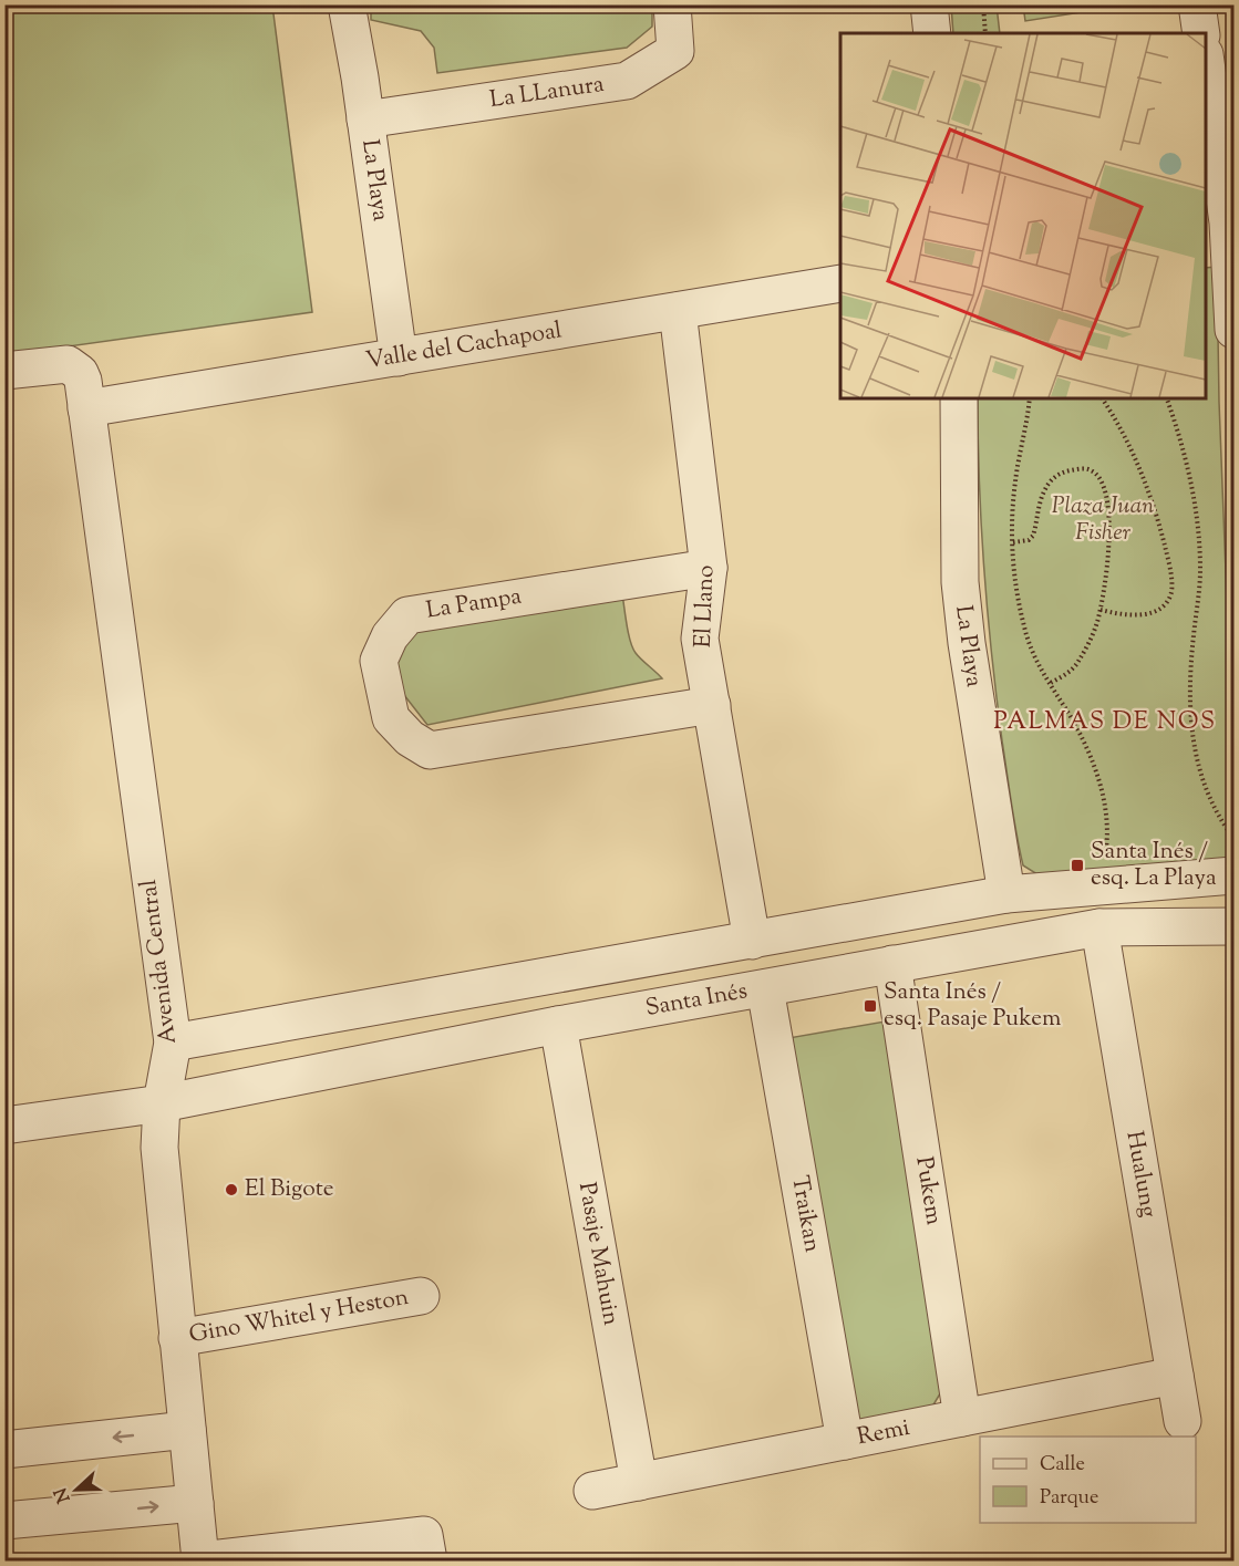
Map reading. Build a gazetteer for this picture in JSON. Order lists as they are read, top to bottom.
{
  "streets": {
    "street": [
      "La LLanura",
      "La Playa",
      "Valle del Cachapoal",
      "La Pampa",
      "El Llano",
      "Avenida Central",
      "Santa Inés",
      "Hualung",
      "Pukem",
      "Traikan",
      "Pasaje Mahuin",
      "Gino Whitel y Heston",
      "Remi"
    ]
  },
  "crossings": [
    ["La LLanura", "La Playa"],
    ["La Playa", "Valle del Cachapoal"],
    ["Valle del Cachapoal", "El Llano"],
    ["Valle del Cachapoal", "Avenida Central"],
    ["La Pampa", "El Llano"],
    ["Avenida Central", "Santa Inés"],
    ["Avenida Central", "Gino Whitel y Heston"],
    ["Santa Inés", "Hualung"],
    ["Santa Inés", "Pukem"],
    ["Santa Inés", "Traikan"],
    ["Santa Inés", "Pasaje Mahuin"],
    ["Hualung", "Remi"],
    ["Pukem", "Remi"],
    ["Traikan", "Remi"],
    ["Pasaje Mahuin", "Remi"]
  ],
  "districts": ["PALMAS DE NOS"],
  "parks": ["Plaza Juan Fisher"],
  "places": {
    "transit": ["Santa Inés / esq. La Playa", "Santa Inés / esq. Pasaje Pukem"],
    "other": ["El Bigote"]
  },
  "legend": ["Calle", "Parque"],
  "north": "left"
}
